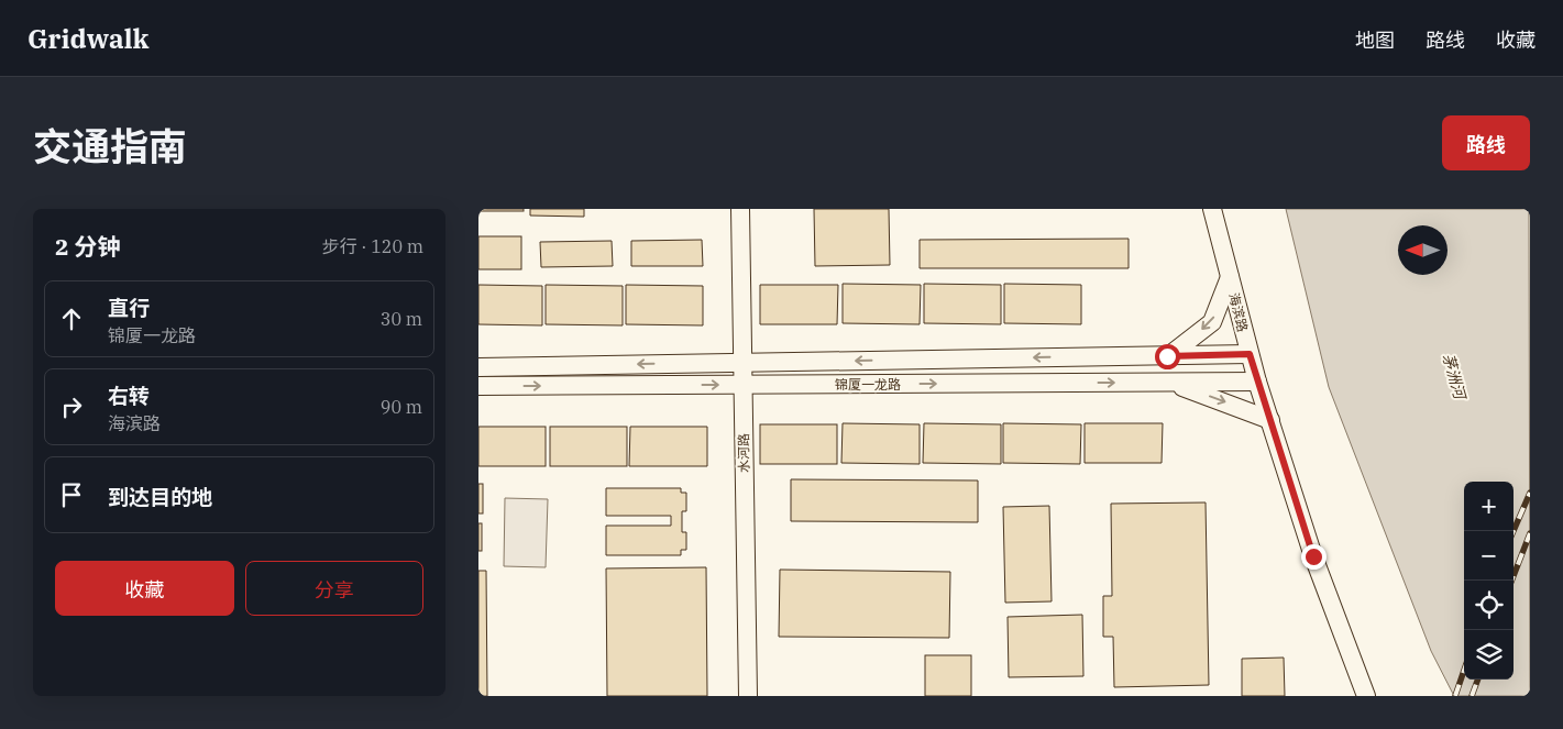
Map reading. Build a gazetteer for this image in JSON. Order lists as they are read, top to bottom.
{
  "streets": {
    "street": ["海滨路", "锦厦一龙路", "水河路"]
  },
  "crossings": [
    ["海滨路", "锦厦一龙路"],
    ["锦厦一龙路", "水河路"]
  ],
  "water": ["茅洲河"],
  "north": "left",
  "page": {
    "header": "Gridwalk",
    "nav": ["地图", "路线", "收藏"],
    "title": "交通指南",
    "buttons": [
      "路线",
      ["收藏", "分享"]
    ],
    "heading": ["2 分钟", "步行 · 120 m"],
    "list": [
      ["直行", "锦厦一龙路", "30 m"],
      ["右转", "海滨路", "90 m"],
      "到达目的地"
    ],
    "map_buttons": ["+", "−"]
  }
}
